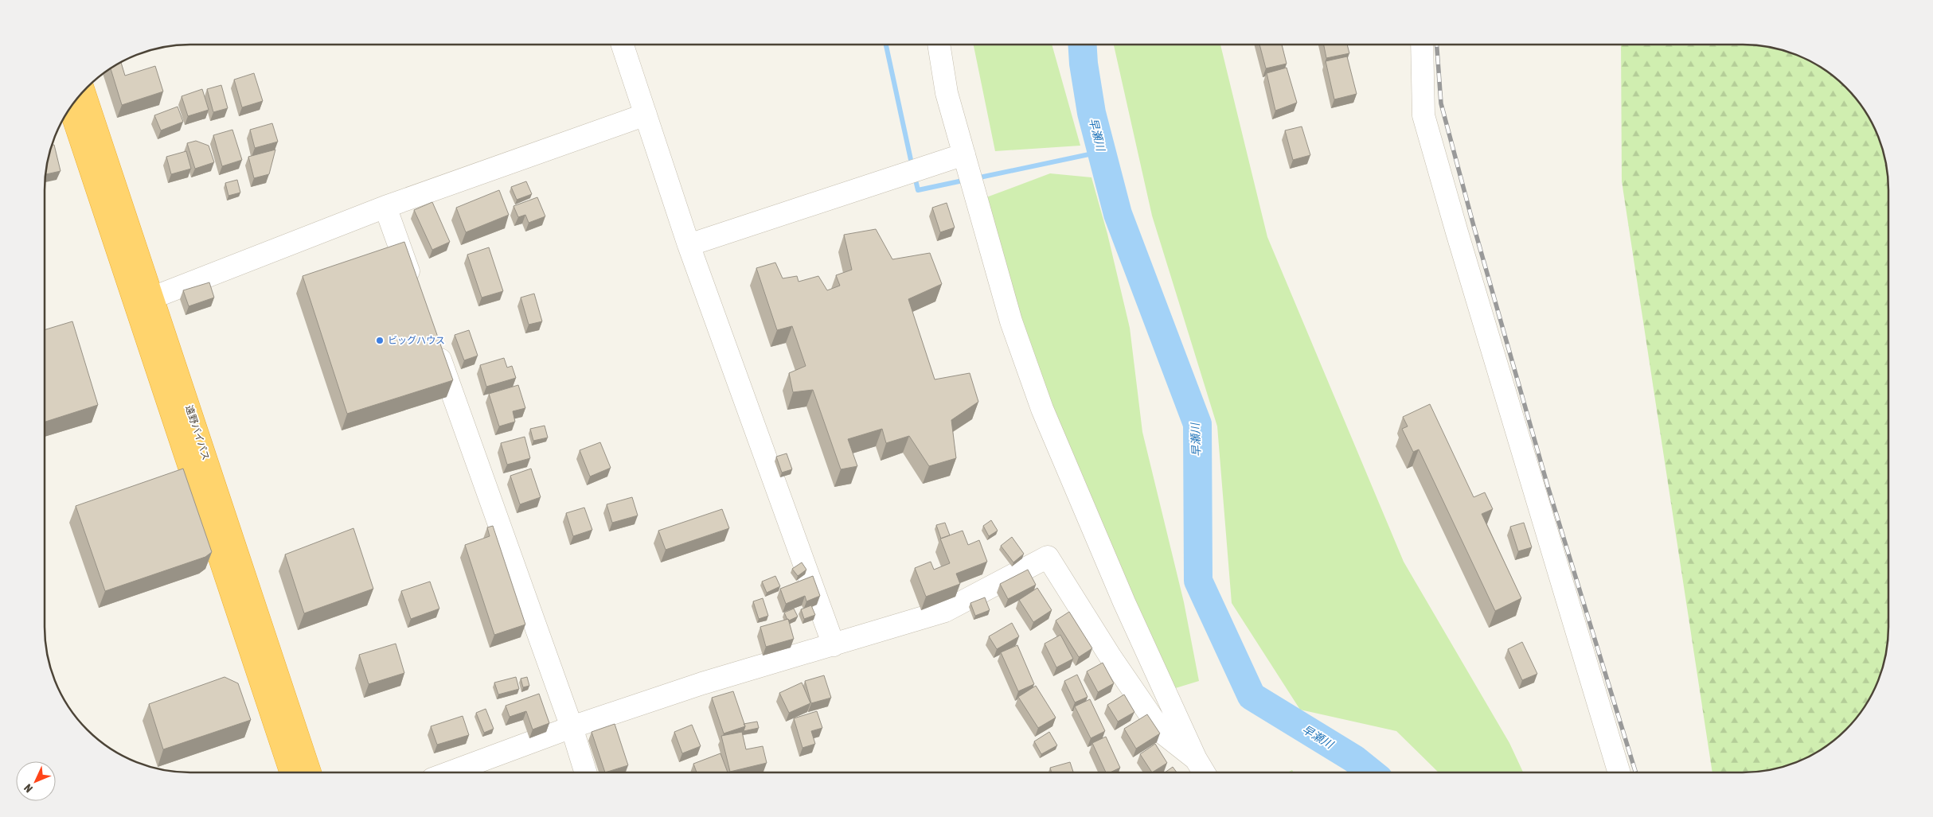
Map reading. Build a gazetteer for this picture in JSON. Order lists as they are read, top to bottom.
{
  "streets": {
    "highway": ["遠野バイパス"]
  },
  "water": ["早瀬川"],
  "places": ["ビッグハウス"],
  "north": "bottom left"
}
